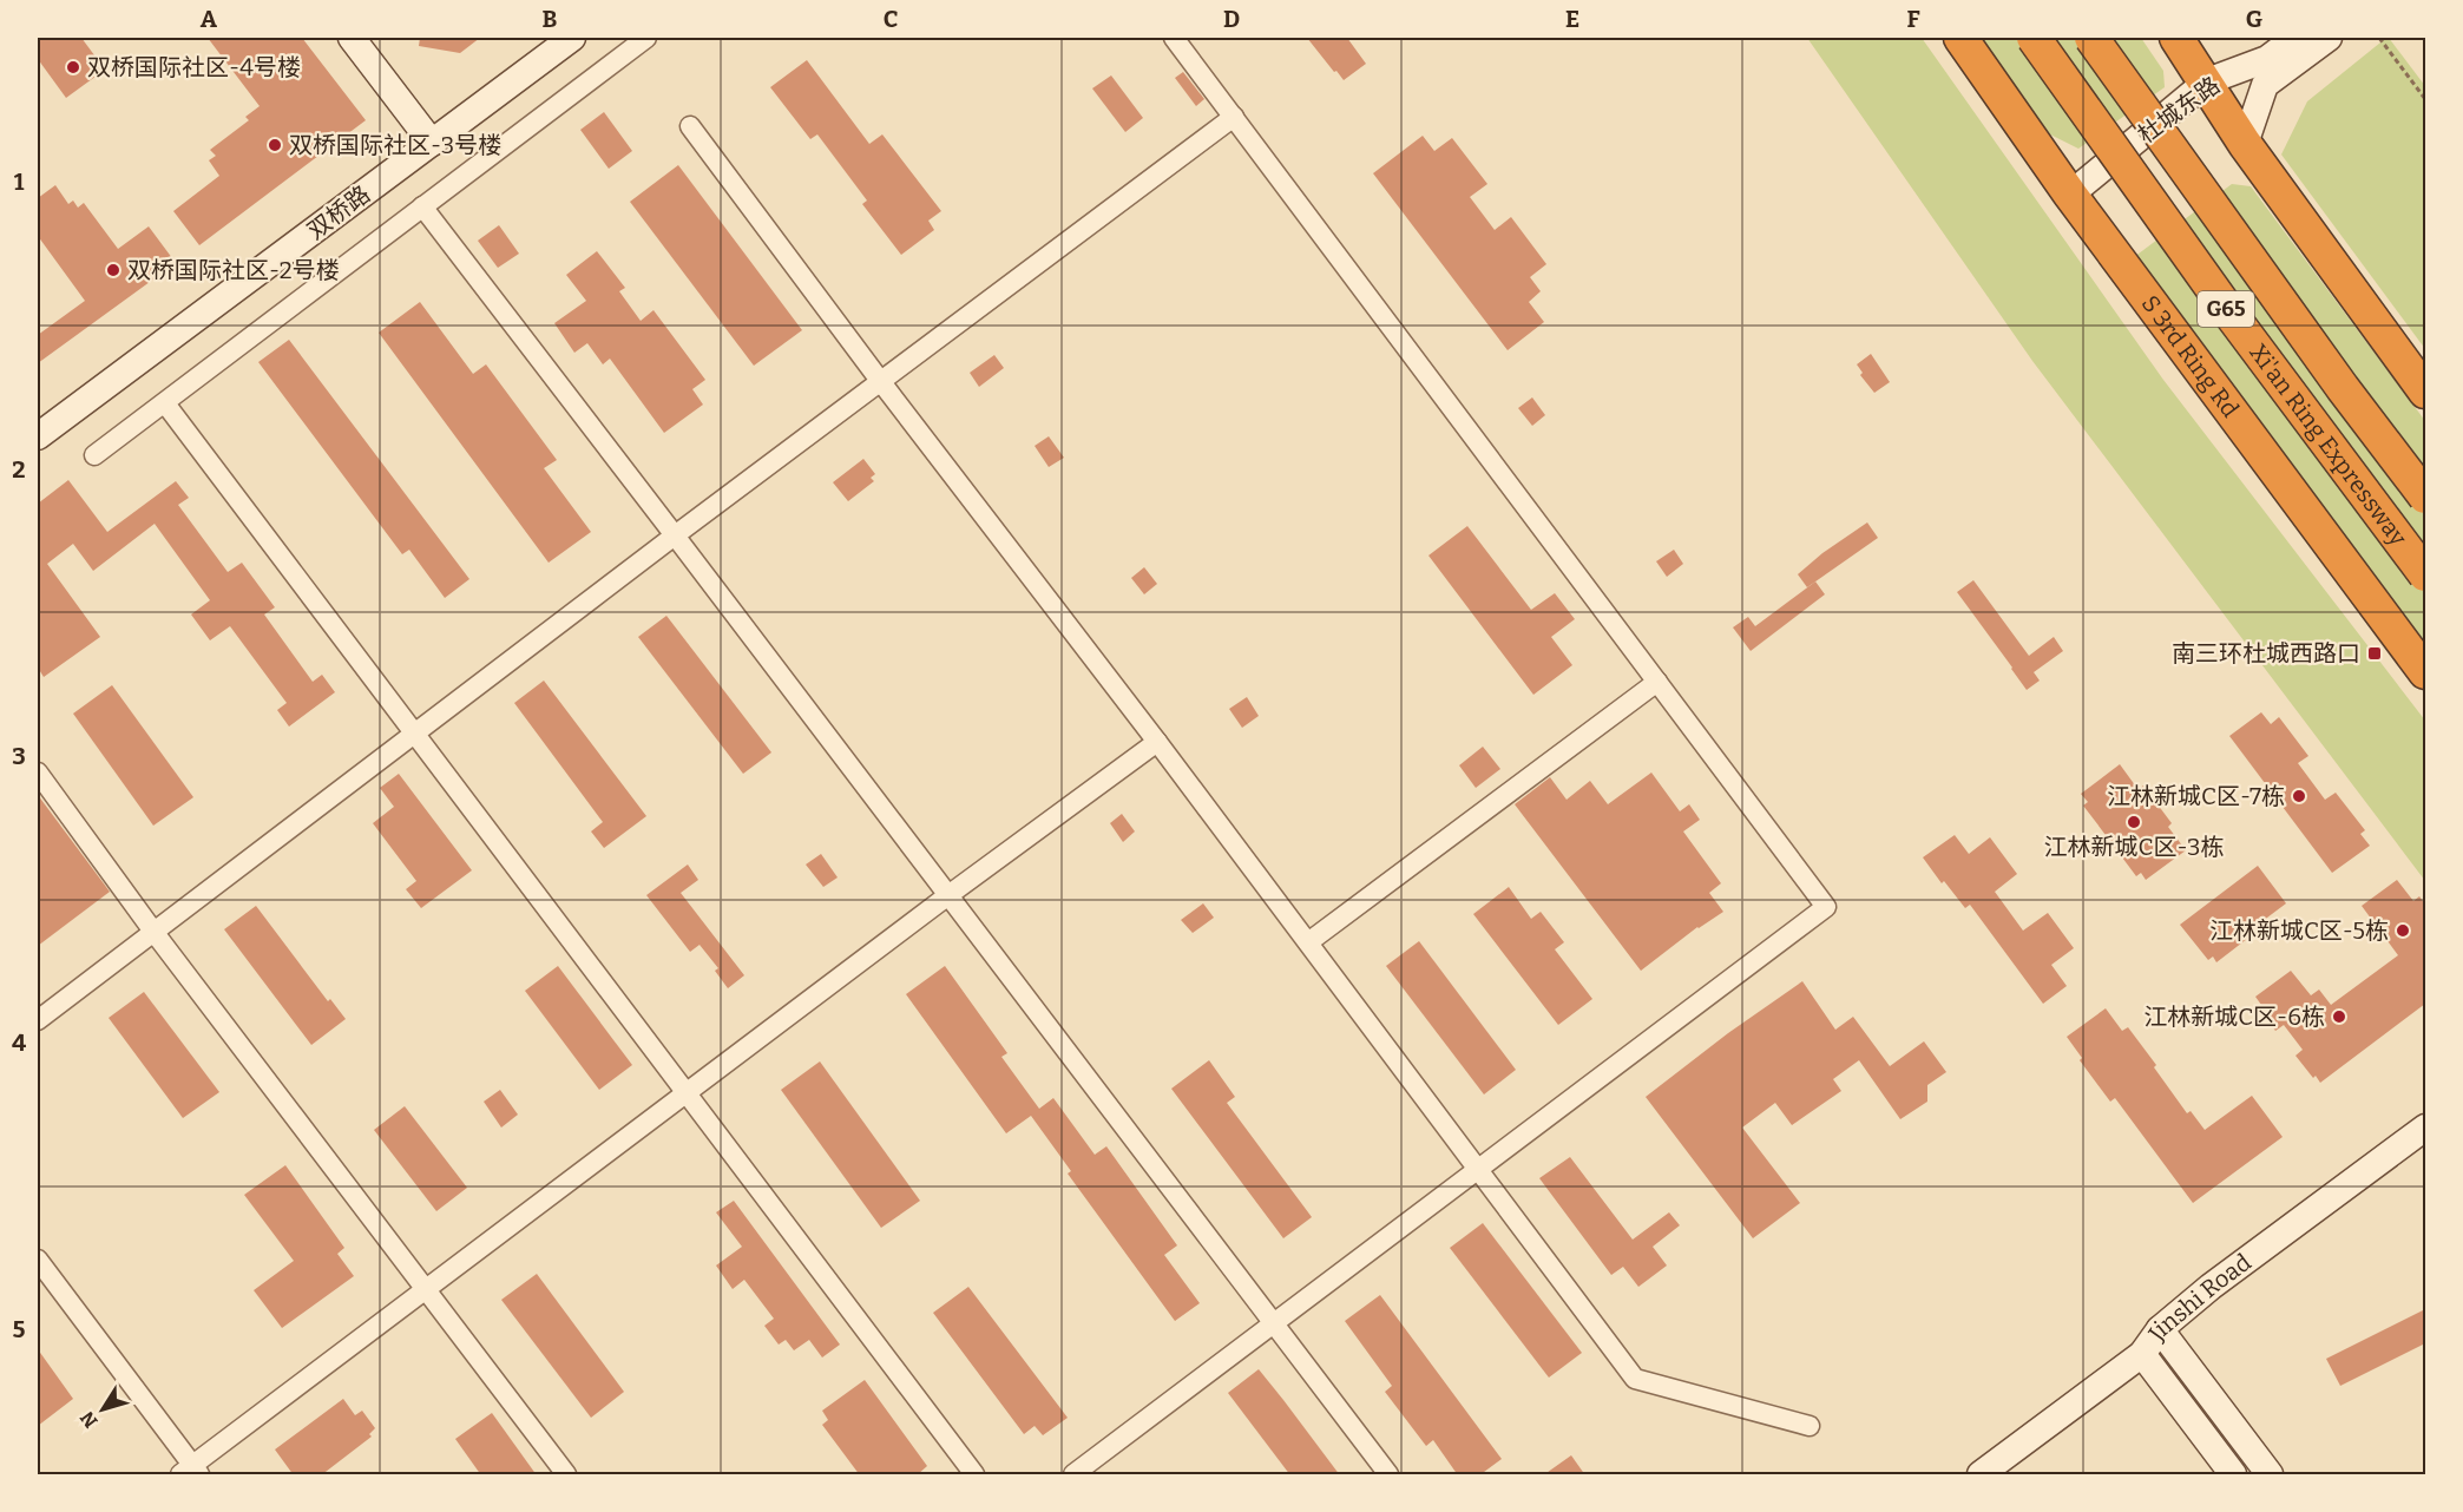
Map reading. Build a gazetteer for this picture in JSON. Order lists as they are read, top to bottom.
{
  "streets": {
    "highway": ["G65", "S 3rd Ring Rd", "Xi'an Ring Expressway"],
    "street": ["杜城东路", "双桥路", "Jinshi Road"]
  },
  "crossings": [
    ["杜城东路", "S 3rd Ring Rd"]
  ],
  "places": {
    "other": [
      "双桥国际社区-4号楼",
      "双桥国际社区-3号楼",
      "双桥国际社区-2号楼",
      "江林新城C区-7栋",
      "江林新城C区-3栋",
      "江林新城C区-5栋",
      "江林新城C区-6栋"
    ],
    "transit": ["南三环杜城西路口"]
  },
  "north": "bottom left",
  "grid": {
    "columns": [
      "A",
      "B",
      "C",
      "D",
      "E",
      "F",
      "G"
    ],
    "rows": [
      "1",
      "2",
      "3",
      "4",
      "5"
    ]
  }
}
